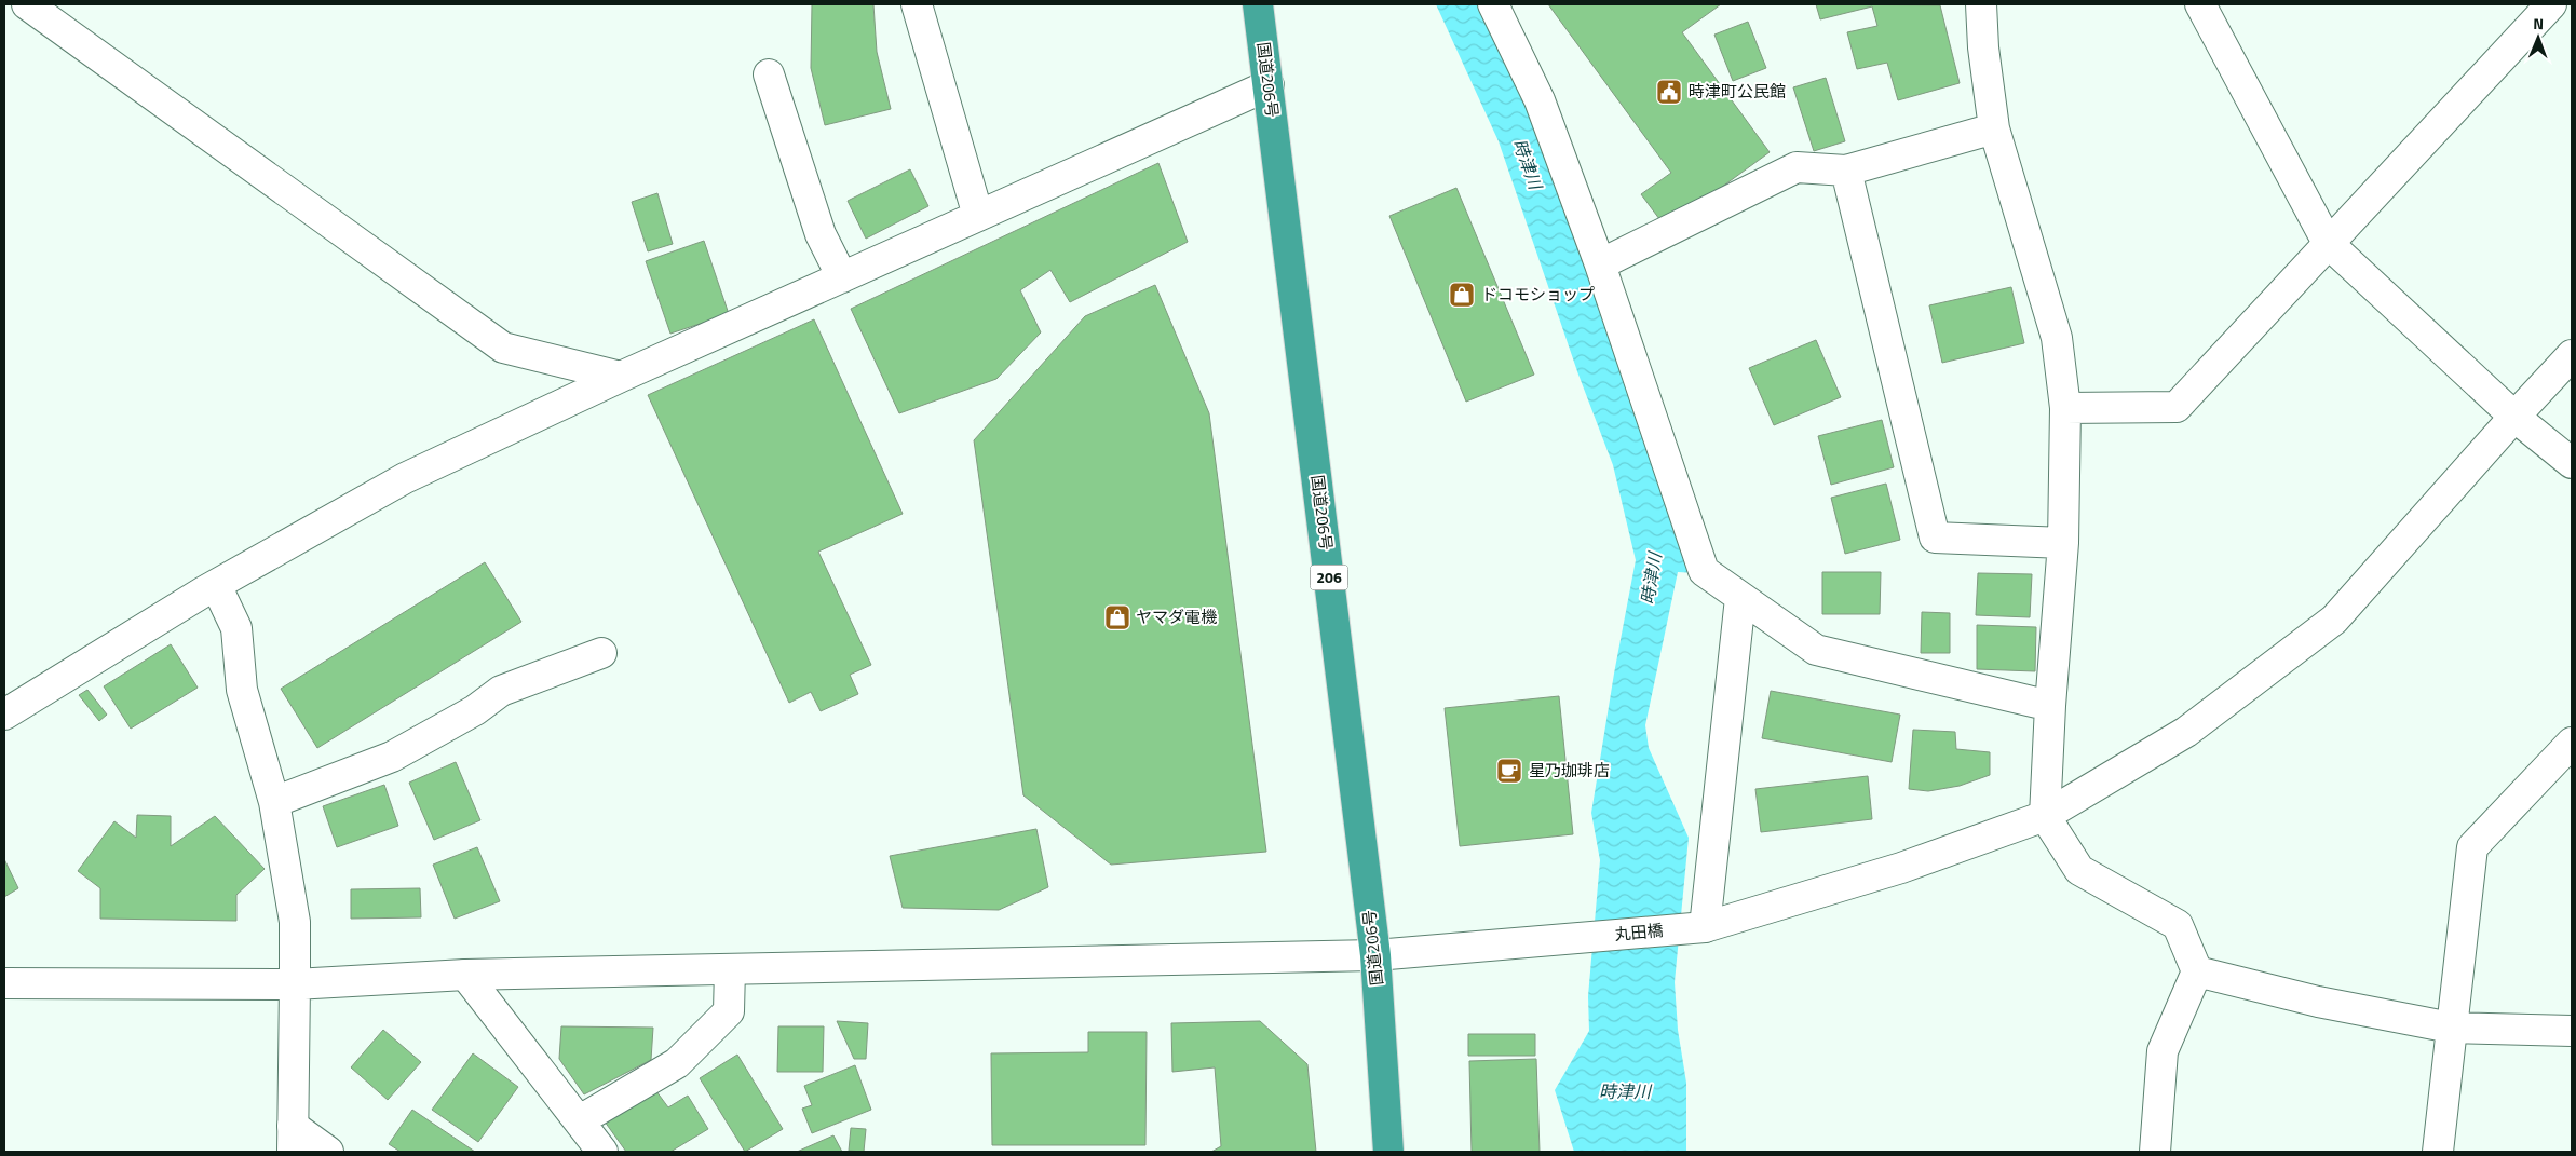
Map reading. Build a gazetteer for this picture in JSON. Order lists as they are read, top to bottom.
{
  "streets": {
    "highway": ["国道206号", "206"],
    "street": ["丸田橋"]
  },
  "crossings": [
    ["国道206号", "丸田橋"]
  ],
  "water": ["時津川"],
  "places": {
    "public building": ["時津町公民館"],
    "shop": ["ドコモショップ", "ヤマダ電機"],
    "cafe": ["星乃珈琲店"]
  },
  "north": "top"
}
